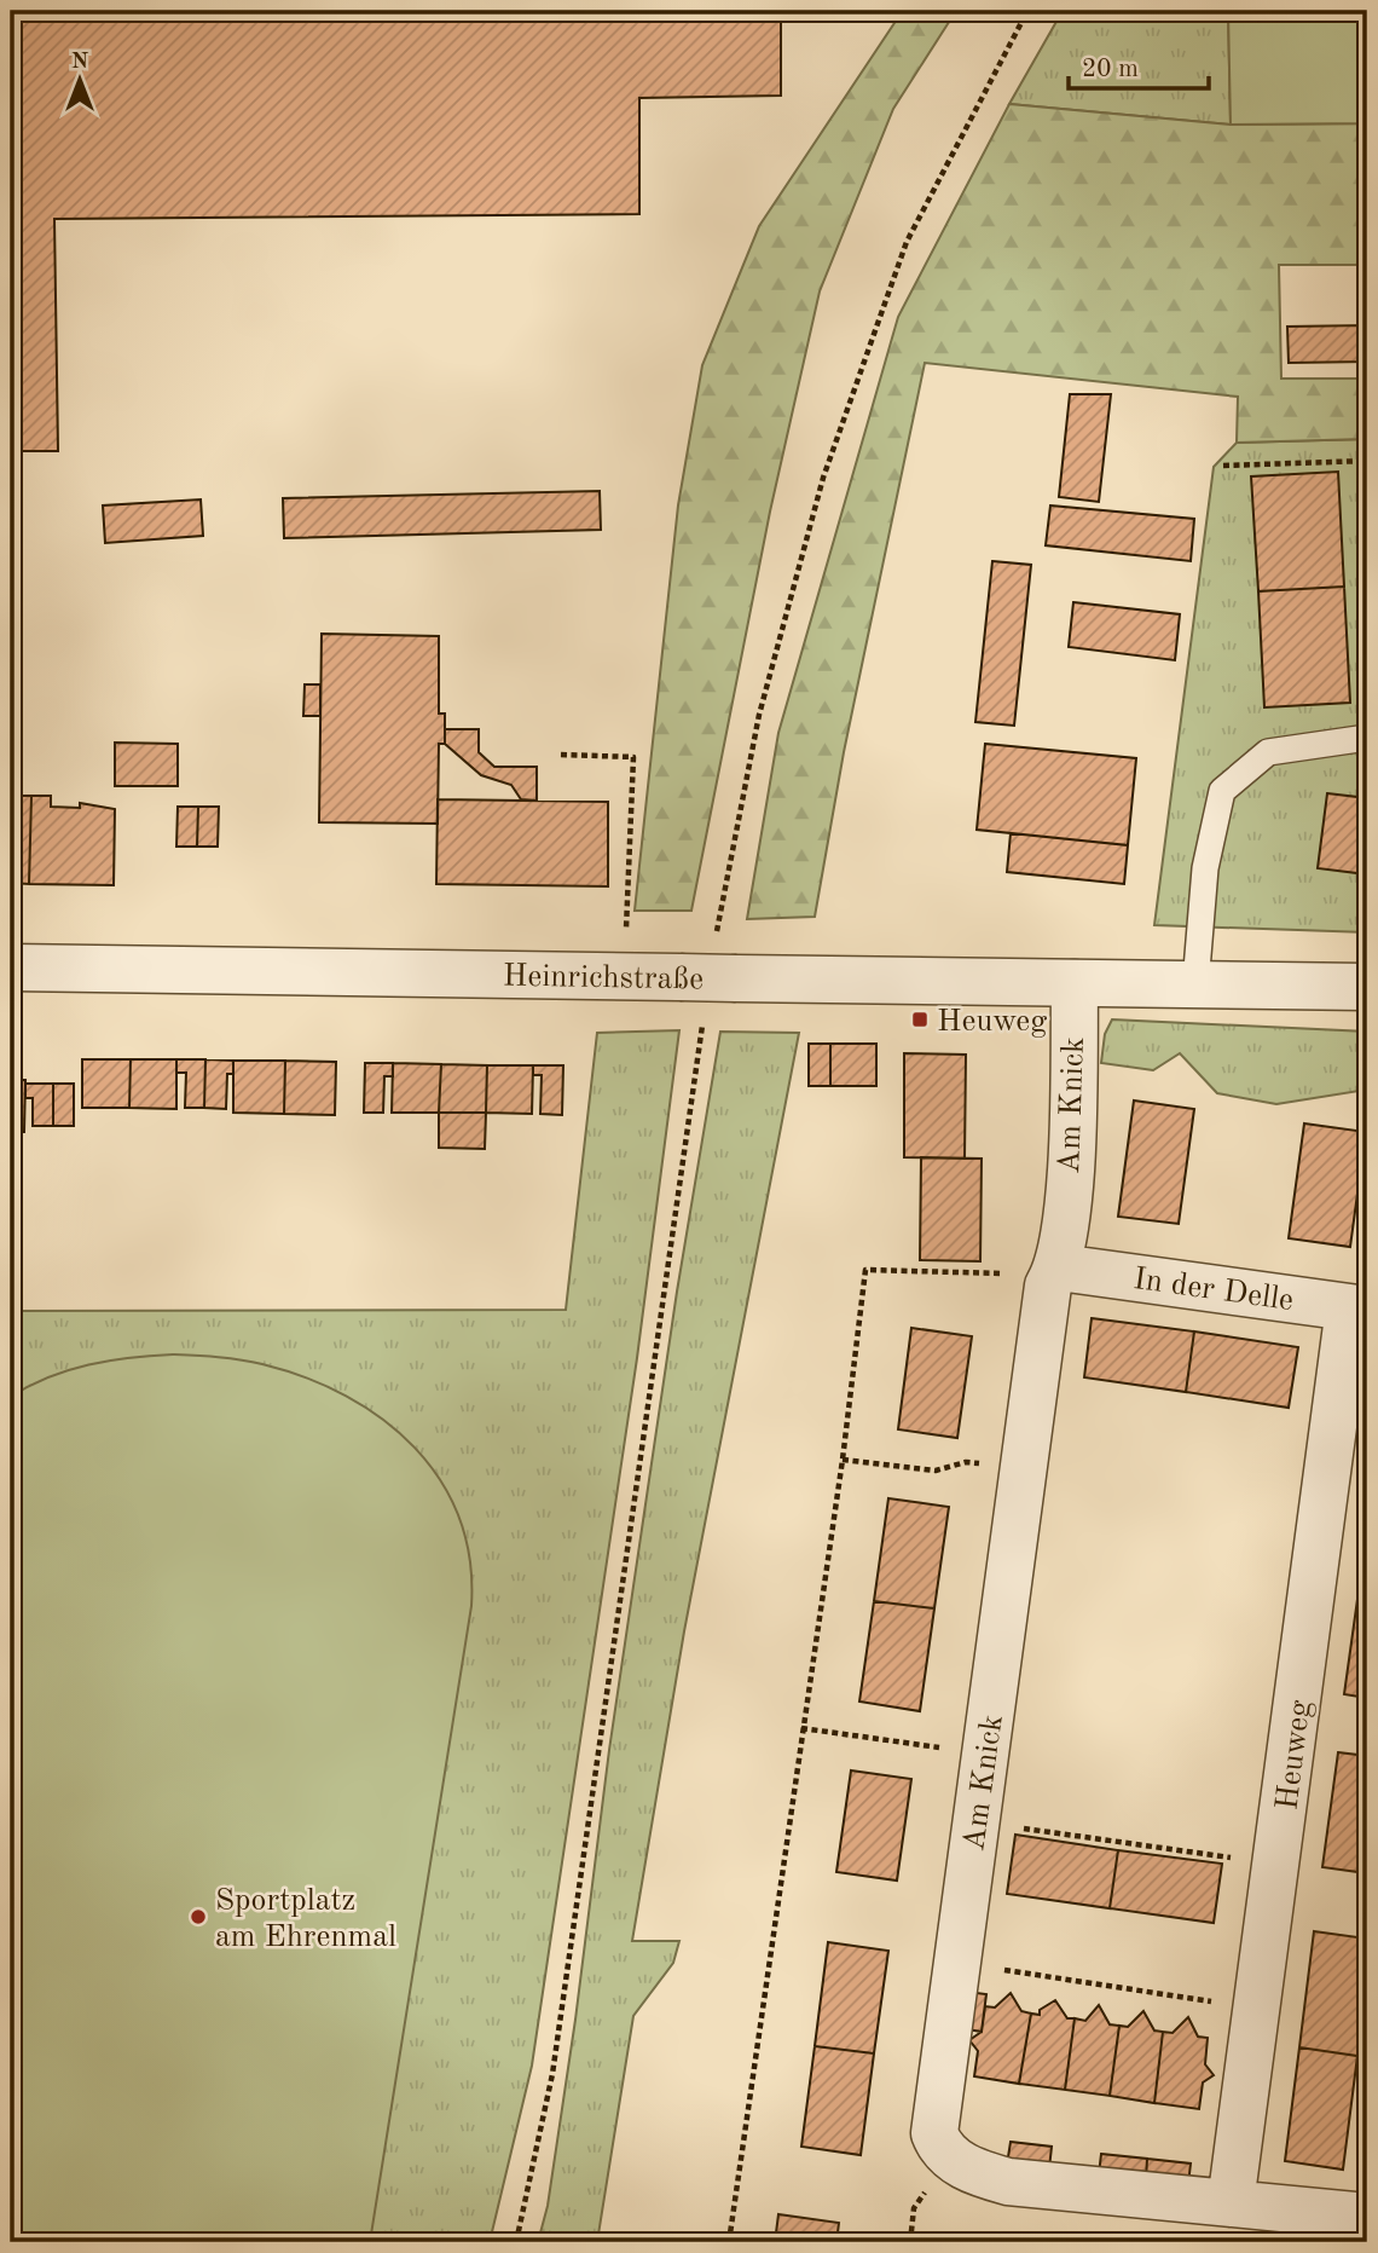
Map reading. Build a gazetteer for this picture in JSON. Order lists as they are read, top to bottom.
{
  "streets": {
    "street": [
      "Heinrichstraße",
      "Am Knick",
      "In der Delle",
      "Heuweg"
    ]
  },
  "crossings": [
    ["Heinrichstraße", "Am Knick"],
    ["Am Knick", "In der Delle"],
    ["Am Knick", "Heuweg"],
    ["In der Delle", "Heuweg"]
  ],
  "places": {
    "transit": ["Heuweg"],
    "other": ["Sportplatz am Ehrenmal"]
  },
  "scale_bar": "20 m",
  "north": "top"
}
